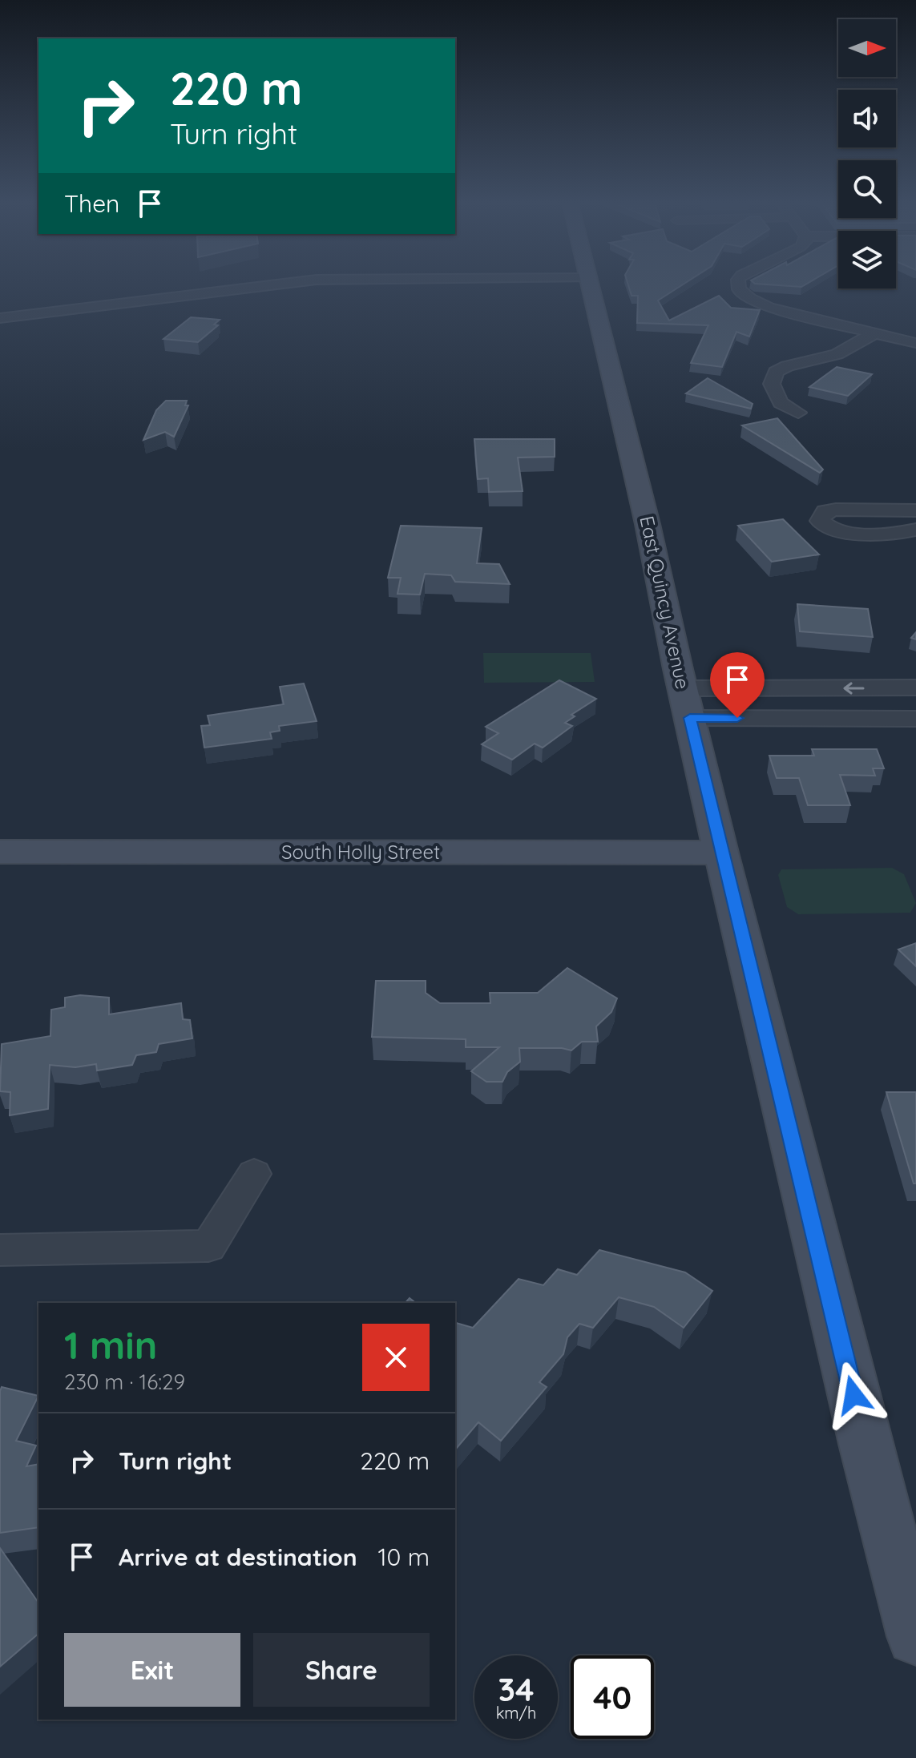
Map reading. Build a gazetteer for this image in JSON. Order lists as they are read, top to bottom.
{
  "streets": {
    "street": ["East Quincy Avenue", "South Holly Street"]
  },
  "crossings": [
    ["East Quincy Avenue", "South Holly Street"]
  ],
  "north": "right",
  "page": {
    "turn": ["220 m", "Turn right"],
    "then": "Then",
    "heading": ["1 min", "230 m · 16:29"],
    "list": [
      {
        "name": "Turn right",
        "value": "220 m"
      },
      {
        "name": "Arrive at destination",
        "value": "10 m"
      }
    ],
    "buttons": ["Exit", "Share"],
    "speed": "34 km/h",
    "limit": "40"
  }
}
